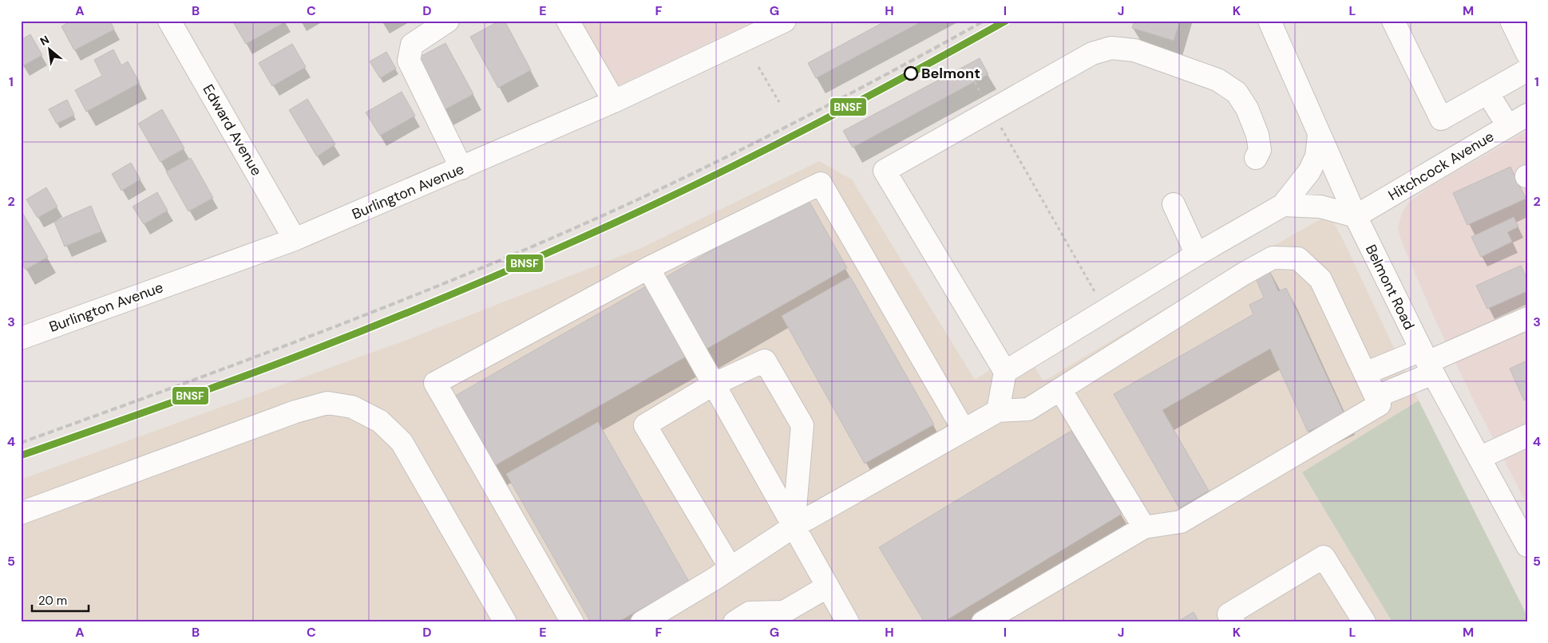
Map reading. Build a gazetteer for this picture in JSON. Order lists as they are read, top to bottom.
{
  "streets": {
    "street": [
      "Edward Avenue",
      "Hitchcock Avenue",
      "Burlington Avenue",
      "Belmont Road"
    ]
  },
  "crossings": [
    ["Edward Avenue", "Burlington Avenue"],
    ["Hitchcock Avenue", "Belmont Road"]
  ],
  "places": ["Belmont"],
  "lines": ["transit line BNSF"],
  "scale_bar": "20 m",
  "north": "top left",
  "grid": {
    "columns": [
      "A",
      "B",
      "C",
      "D",
      "E",
      "F",
      "G",
      "H",
      "I",
      "J",
      "K",
      "L",
      "M"
    ],
    "rows": [
      "1",
      "2",
      "3",
      "4",
      "5"
    ]
  }
}
